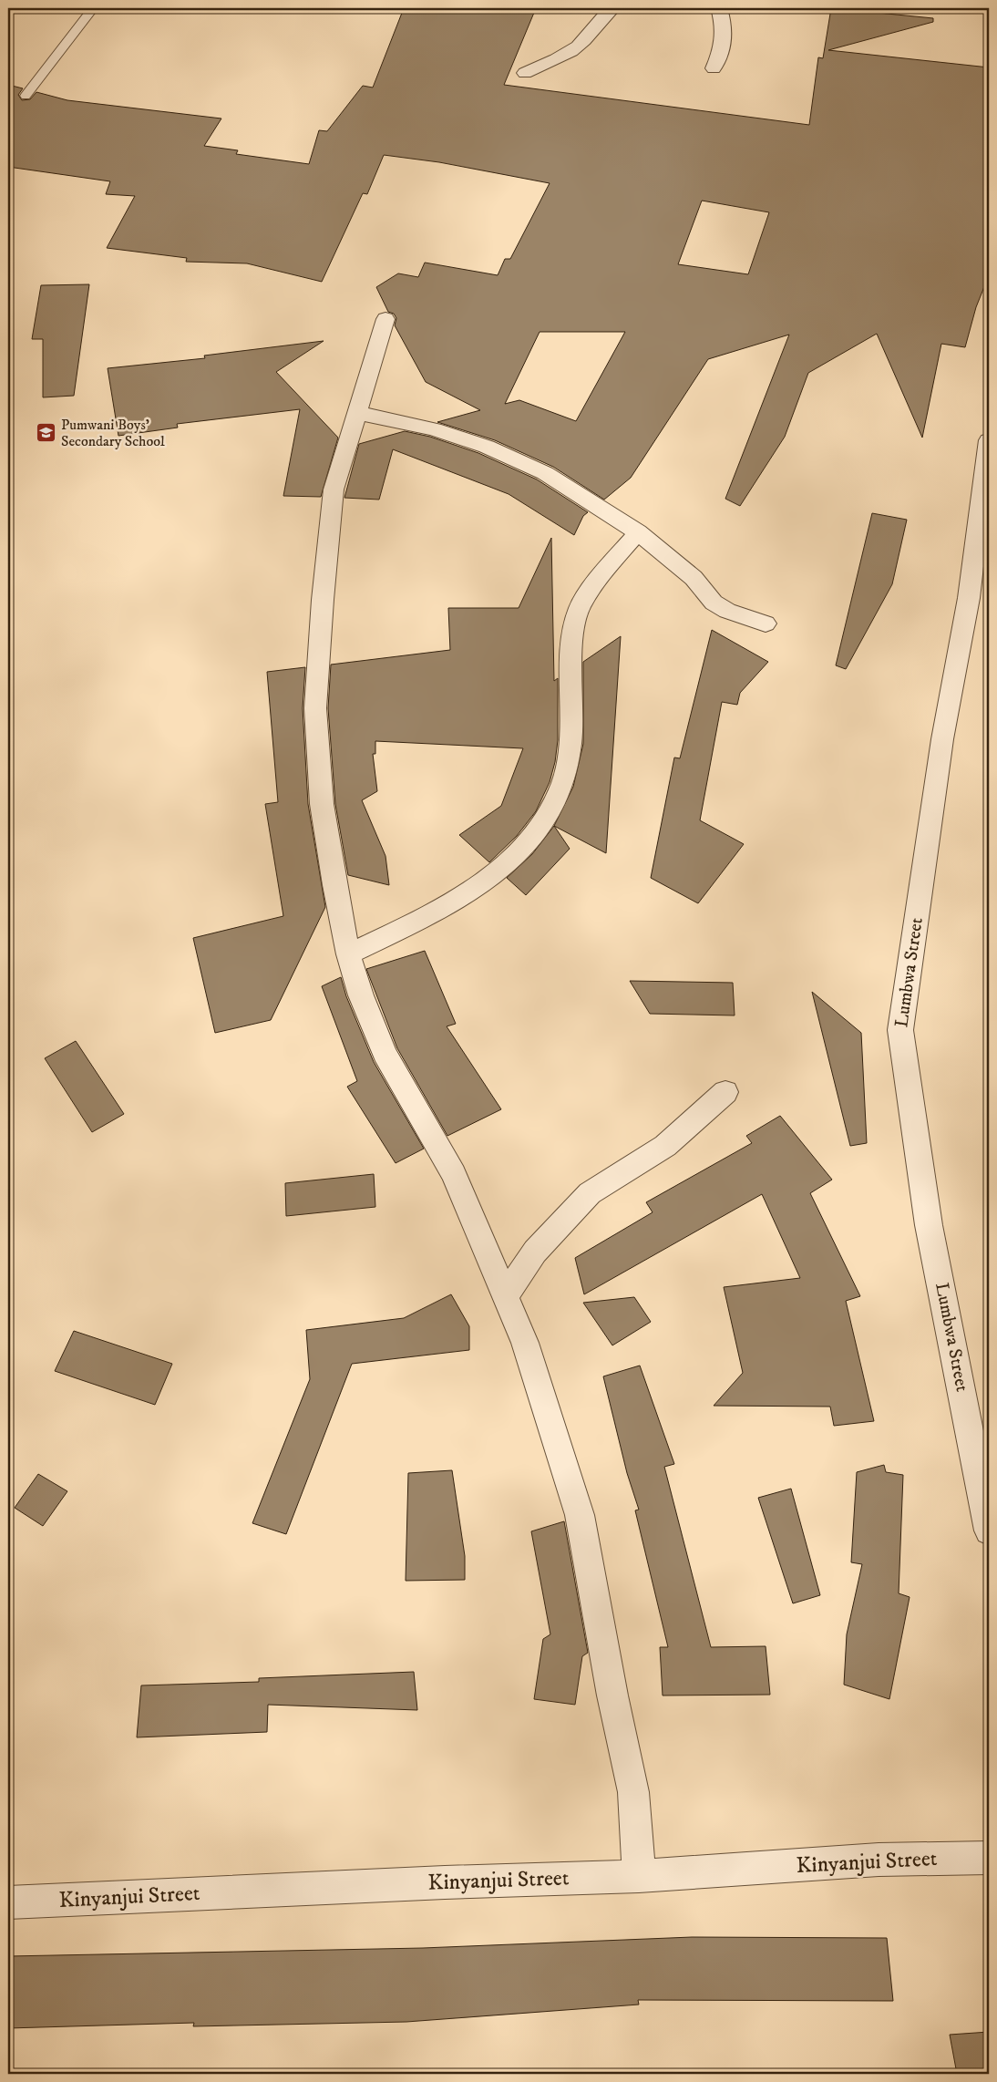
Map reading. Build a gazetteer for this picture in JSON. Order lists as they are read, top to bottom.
{
  "streets": {
    "street": ["Lumbwa Street", "Kinyanjui Street"]
  },
  "places": {
    "school or university": ["Pumwani Boys' Secondary School"]
  }
}
